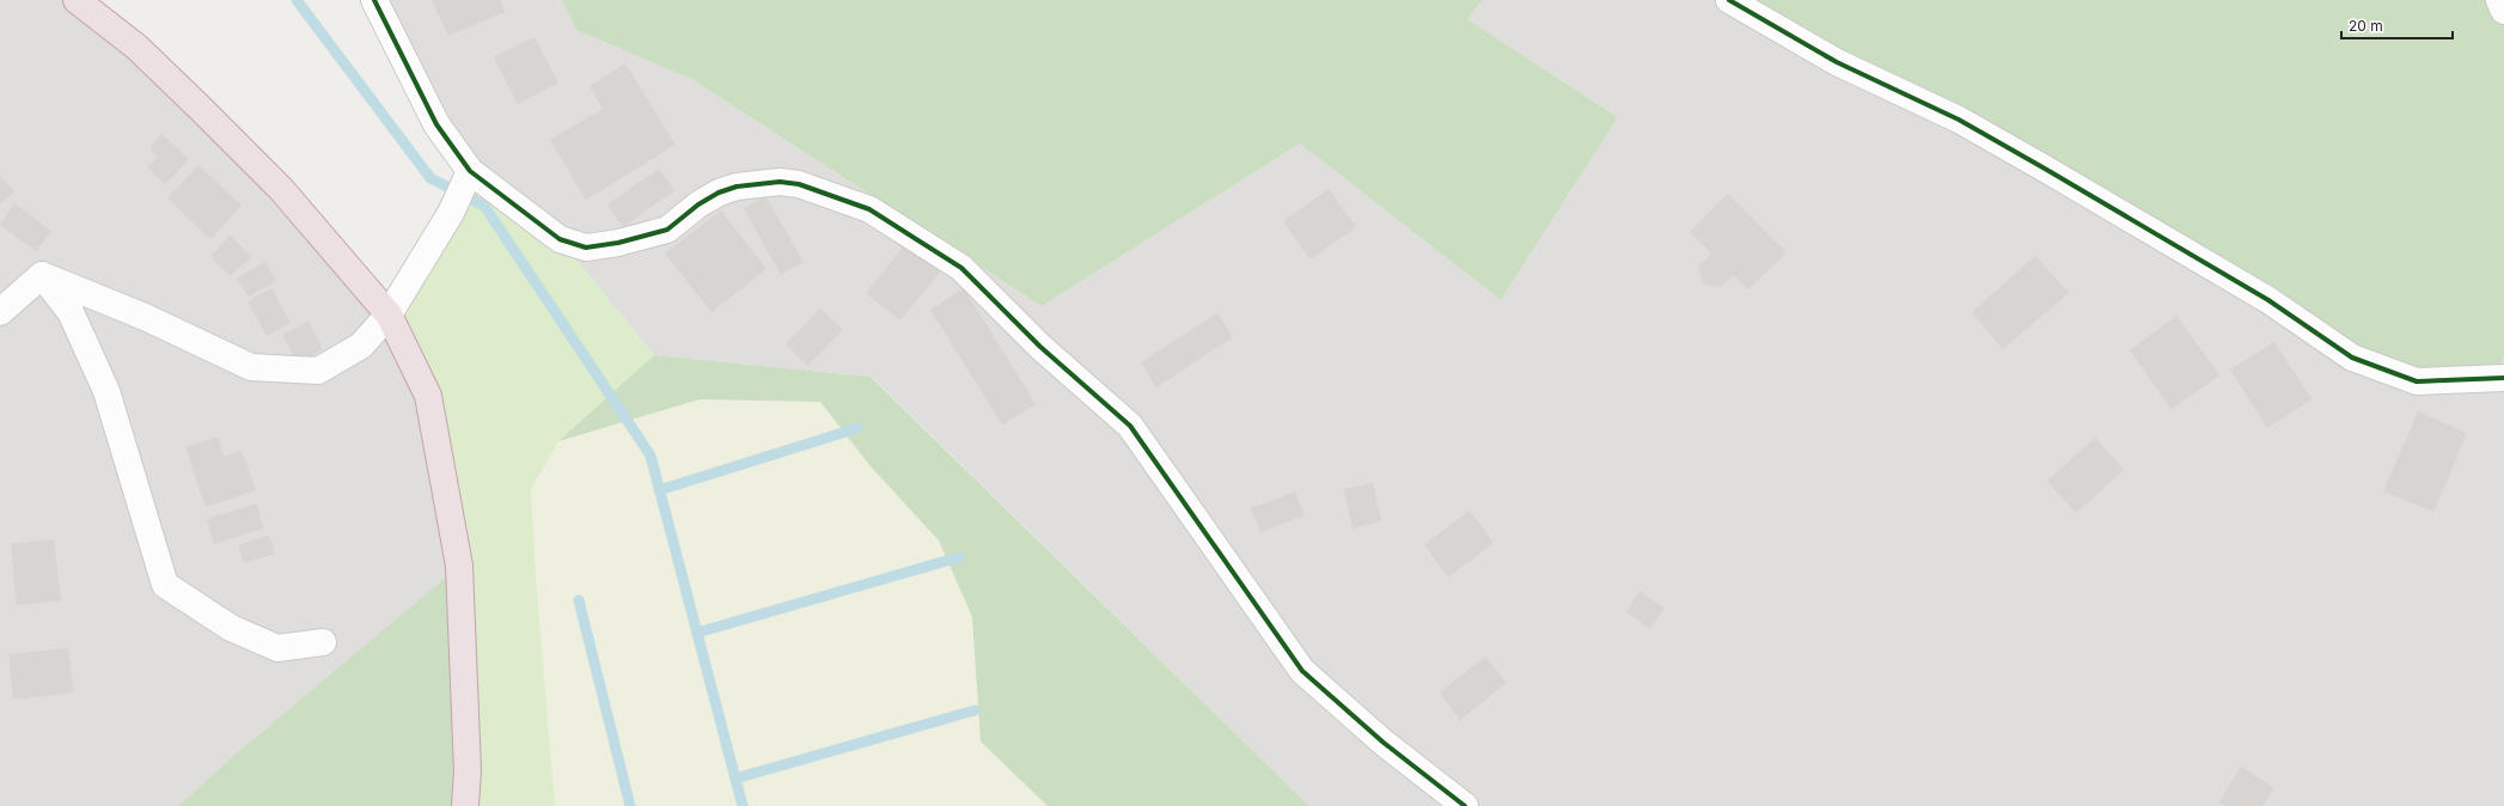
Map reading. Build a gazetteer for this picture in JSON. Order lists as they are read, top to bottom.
{
  "scale_bar": "20 m"
}
